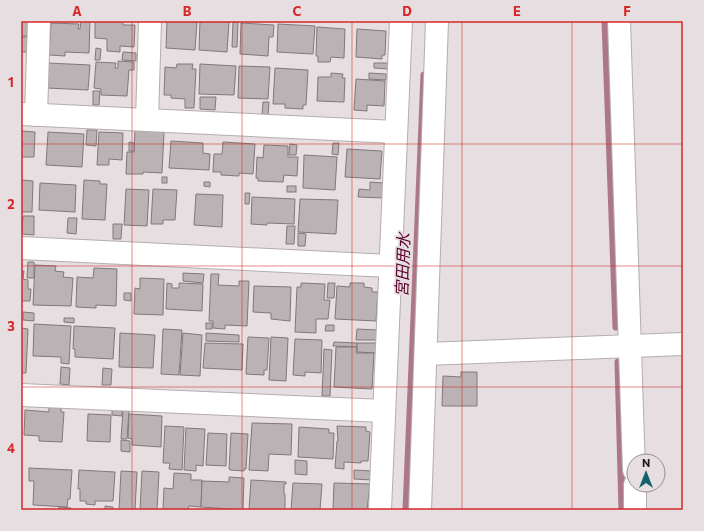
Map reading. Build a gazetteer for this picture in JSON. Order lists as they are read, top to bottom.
{
  "water": ["宮田用水"],
  "north": "top",
  "grid": {
    "columns": [
      "A",
      "B",
      "C",
      "D",
      "E",
      "F"
    ],
    "rows": [
      "1",
      "2",
      "3",
      "4"
    ]
  }
}
